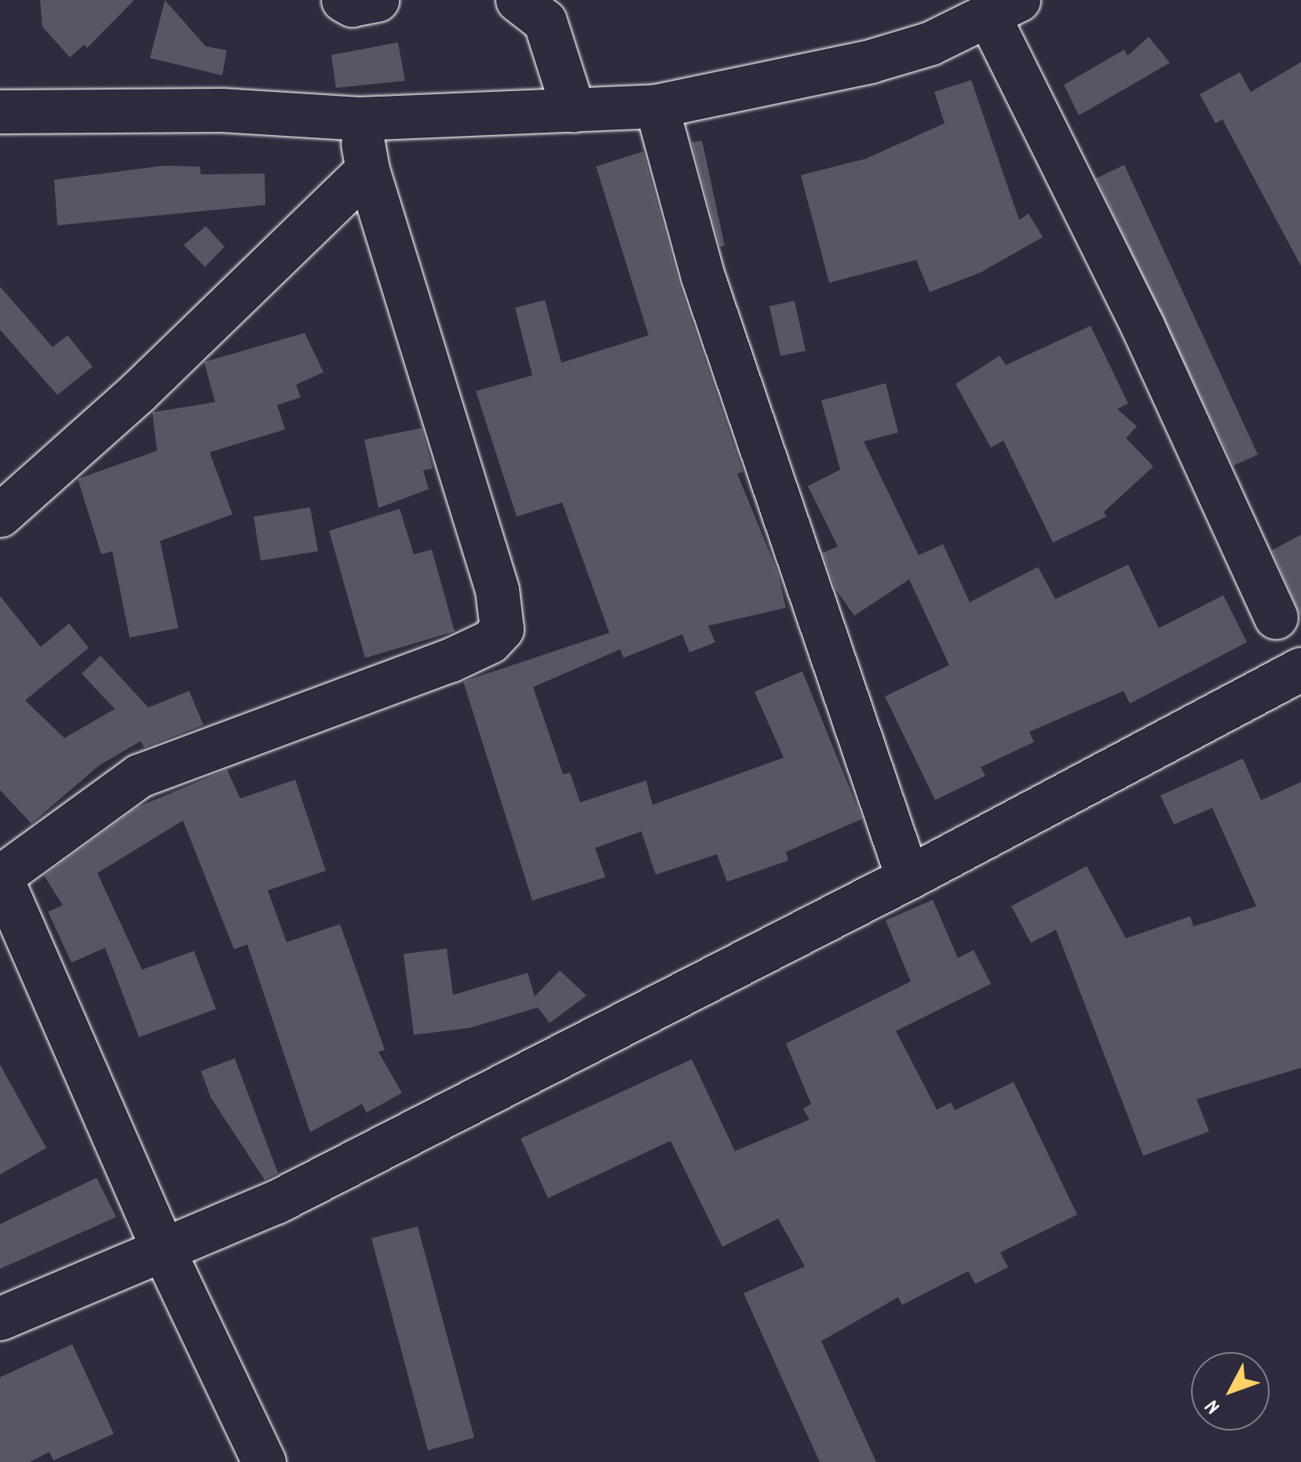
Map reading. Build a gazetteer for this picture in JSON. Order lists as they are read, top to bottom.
{
  "north": "bottom left"
}
